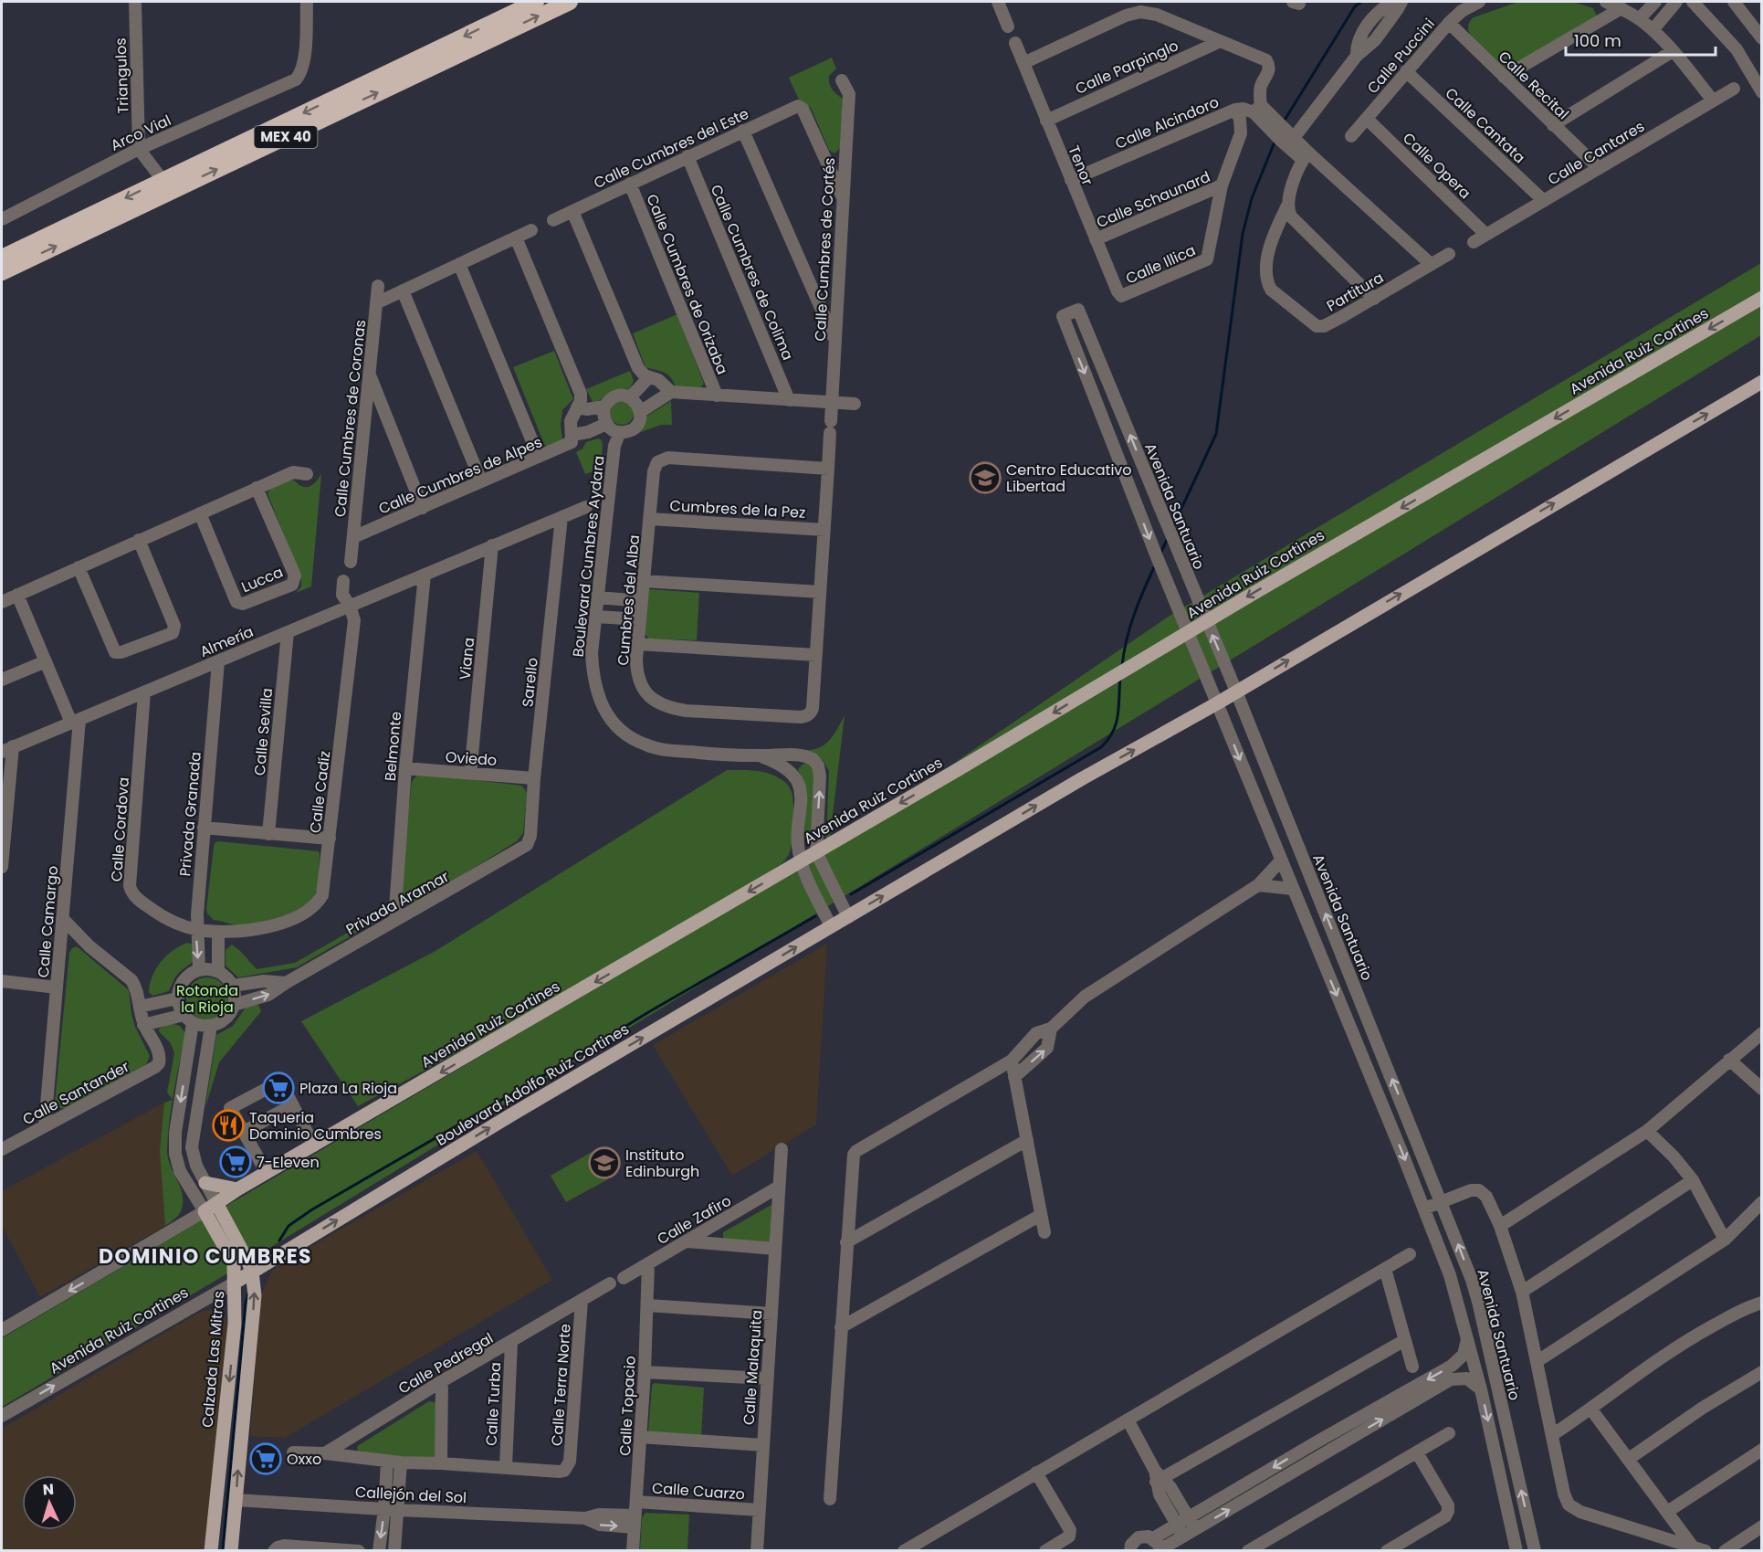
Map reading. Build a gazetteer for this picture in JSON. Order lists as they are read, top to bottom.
{
  "streets": {
    "highway": ["MEX 40"],
    "main road": ["Avenida Ruiz Cortines", "Boulevard Adolfo Ruiz Cortines", "Calzada Las Mitras"],
    "street": [
      "Calle Puccini",
      "Calle Parpinglo",
      "Triangulos",
      "Calle Recital",
      "Calle Alcindoro",
      "Calle Cantata",
      "Arco Vial",
      "Calle Cumbres del Este",
      "Calle Cantares",
      "Tenor",
      "Calle Opera",
      "Calle Schaunard",
      "Calle Cumbres de Cortés",
      "Calle Illica",
      "Calle Cumbres de Colima",
      "Calle Cumbres de Orizaba",
      "Partitura",
      "Calle Cumbres de Coronas",
      "Calle Cumbres de Alpes",
      "Avenida Santuario",
      "Cumbres de la Pez",
      "Boulevard Cumbres Aydara",
      "Lucca",
      "Cumbres del Alba",
      "Almería",
      "Viana",
      "Sarello",
      "Calle Sevilla",
      "Belmonte",
      "Oviedo",
      "Calle Cadíz",
      "Privada Granada",
      "Calle Cordova",
      "Privada Aramar",
      "Calle Camargo",
      "Calle Santander",
      "Calle Zafiro",
      "Calle Pedregal",
      "Calle Malaquita",
      "Calle Terra Norte",
      "Calle Turba",
      "Calle Topacio",
      "Calle Cuarzo",
      "Callejón del Sol"
    ]
  },
  "crossings": [
    ["Calle Puccini", "Calle Recital"],
    ["Calle Puccini", "Calle Cantata"],
    ["Calle Puccini", "Calle Opera"],
    ["Calle Parpinglo", "Tenor"],
    ["Triangulos", "Arco Vial"],
    ["Calle Recital", "Calle Cantares"],
    ["Calle Alcindoro", "Tenor"],
    ["Calle Cantata", "Calle Cantares"],
    ["Calle Cumbres del Este", "Calle Cumbres de Cortés"],
    ["Calle Cumbres del Este", "Calle Cumbres de Colima"],
    ["Calle Cumbres del Este", "Calle Cumbres de Orizaba"],
    ["Calle Cantares", "Calle Opera"],
    ["Tenor", "Calle Schaunard"],
    ["Tenor", "Calle Illica"],
    ["Calle Schaunard", "Calle Illica"],
    ["Calle Cumbres de Cortés", "Cumbres del Alba"],
    ["Avenida Ruiz Cortines", "Avenida Santuario"],
    ["Avenida Ruiz Cortines", "Boulevard Cumbres Aydara"],
    ["Avenida Ruiz Cortines", "Boulevard Adolfo Ruiz Cortines"],
    ["Avenida Ruiz Cortines", "Calzada Las Mitras"],
    ["Calle Cumbres de Coronas", "Calle Cumbres de Alpes"],
    ["Cumbres de la Pez", "Cumbres del Alba"],
    ["Almería", "Calle Sevilla"],
    ["Almería", "Calle Cadíz"],
    ["Almería", "Privada Granada"],
    ["Almería", "Calle Cordova"],
    ["Almería", "Calle Camargo"],
    ["Viana", "Oviedo"],
    ["Sarello", "Oviedo"],
    ["Sarello", "Privada Aramar"],
    ["Belmonte", "Oviedo"],
    ["Belmonte", "Privada Aramar"],
    ["Calle Cadíz", "Calle Cordova"],
    ["Privada Granada", "Calle Cordova"],
    ["Privada Granada", "Privada Aramar"],
    ["Privada Granada", "Calzada Las Mitras"],
    ["Privada Aramar", "Calzada Las Mitras"],
    ["Calle Camargo", "Calle Santander"],
    ["Boulevard Adolfo Ruiz Cortines", "Calzada Las Mitras"],
    ["Calle Zafiro", "Calle Malaquita"],
    ["Calle Zafiro", "Calle Topacio"],
    ["Calzada Las Mitras", "Callejón del Sol"],
    ["Calle Pedregal", "Calle Terra Norte"],
    ["Calle Pedregal", "Calle Turba"],
    ["Calle Malaquita", "Calle Cuarzo"],
    ["Calle Terra Norte", "Calle Turba"],
    ["Calle Topacio", "Calle Cuarzo"],
    ["Calle Topacio", "Callejón del Sol"]
  ],
  "one_way": ["Boulevard Adolfo Ruiz Cortines"],
  "districts": ["DOMINIO CUMBRES"],
  "parks": ["Rotonda la Rioja"],
  "places": {
    "school or university": ["Centro Educativo Libertad", "Instituto Edinburgh"],
    "supermarket": ["Plaza La Rioja", "7-Eleven", "Oxxo"],
    "restaurant": ["Taqueria Dominio Cumbres"]
  },
  "scale_bar": "100 m",
  "north": "top"
}
